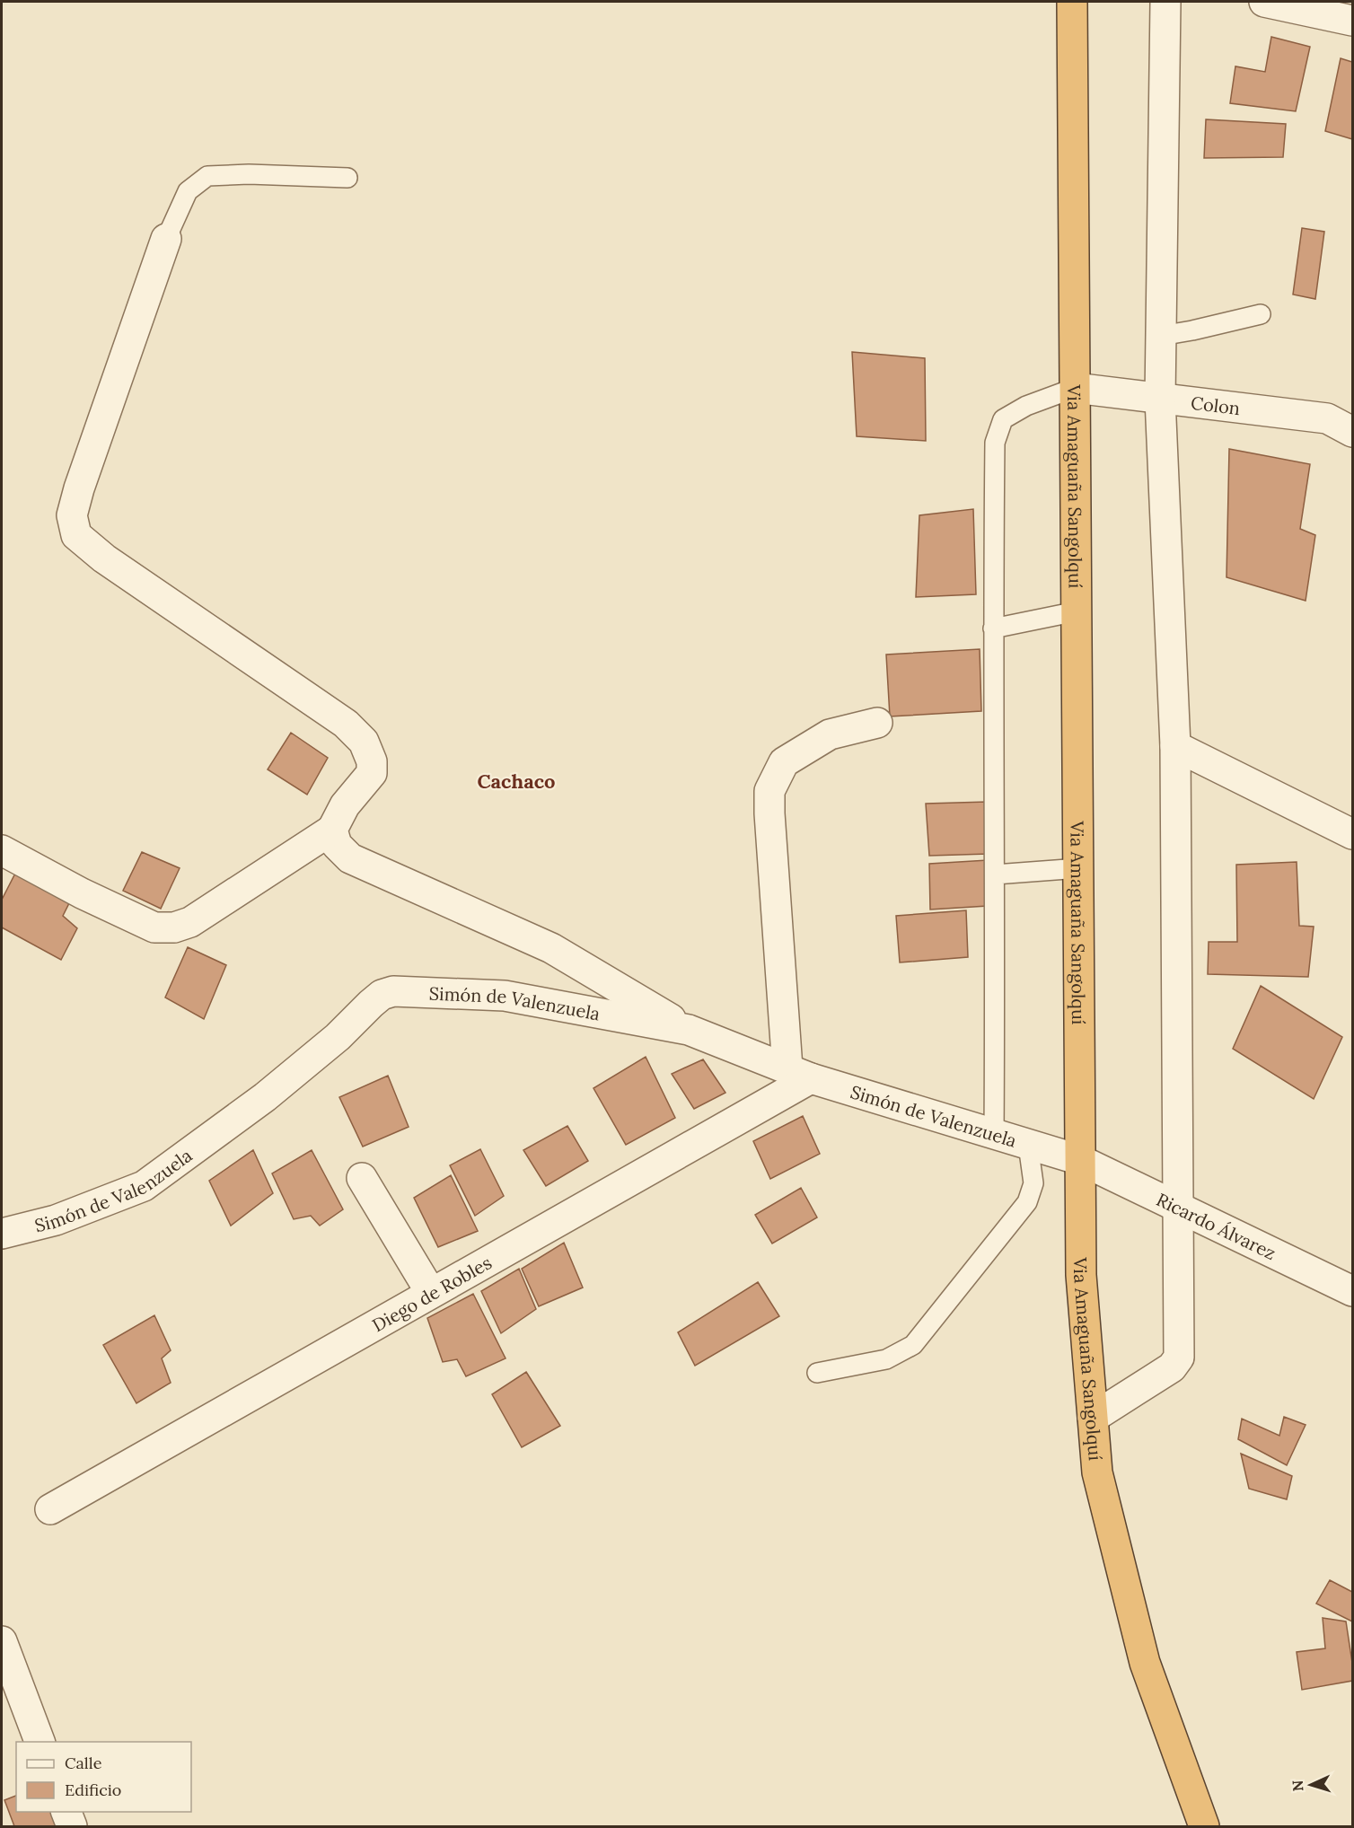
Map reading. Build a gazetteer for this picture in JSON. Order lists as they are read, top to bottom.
{
  "streets": {
    "highway": ["Via Amaguaña Sangolquí"],
    "street": [
      "Colon",
      "Simón de Valenzuela",
      "Ricardo Álvarez",
      "Diego de Robles"
    ]
  },
  "crossings": [
    ["Colon", "Via Amaguaña Sangolquí"],
    ["Via Amaguaña Sangolquí", "Simón de Valenzuela"],
    ["Via Amaguaña Sangolquí", "Ricardo Álvarez"],
    ["Simón de Valenzuela", "Ricardo Álvarez"],
    ["Simón de Valenzuela", "Diego de Robles"]
  ],
  "districts": ["Cachaco"],
  "legend": ["Calle", "Edificio"],
  "north": "left"
}
